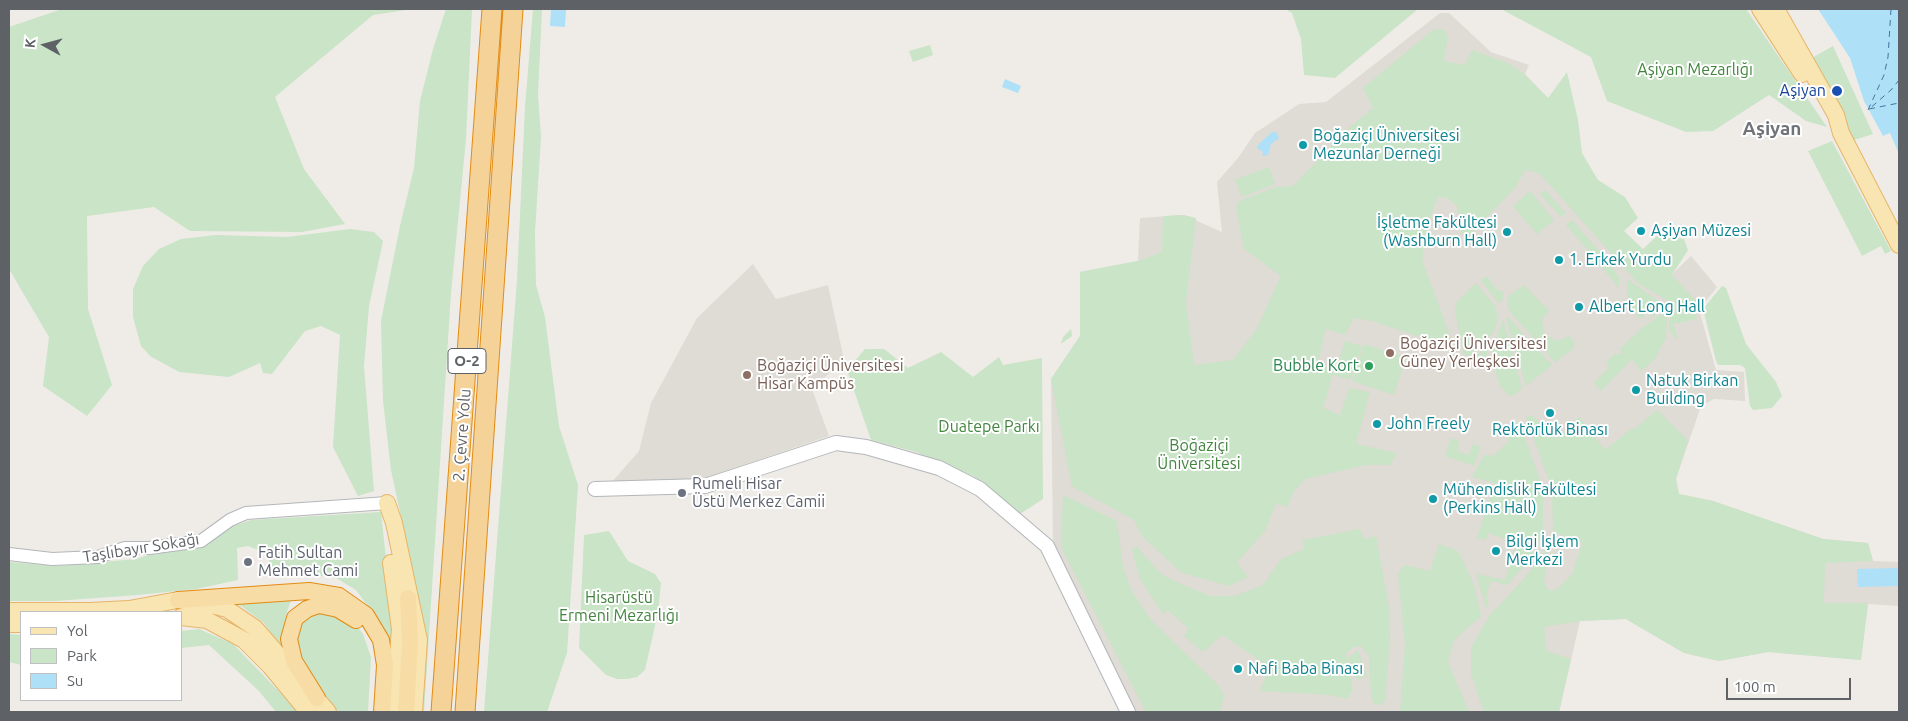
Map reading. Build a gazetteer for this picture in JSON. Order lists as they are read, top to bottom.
{
  "streets": {
    "highway": ["O-2", "2. Çevre Yolu"],
    "street": ["Taşlıbayır Sokağı"]
  },
  "districts": ["Aşiyan"],
  "parks": [
    "Aşiyan Mezarlığı",
    "Duatepe Parkı",
    "Boğaziçi Üniversitesi",
    "Hisarüstü Ermeni Mezarlığı"
  ],
  "places": [
    "Aşiyan",
    "Boğaziçi Üniversitesi Mezunlar Derneği",
    "Aşiyan Müzesi",
    "İşletme Fakültesi (Washburn Hall)",
    "1. Erkek Yurdu",
    "Albert Long Hall",
    "Boğaziçi Üniversitesi Güney Yerleşkesi",
    "Bubble Kort",
    "Boğaziçi Üniversitesi Hisar Kampüs",
    "Natuk Birkan Building",
    "Rektörlük Binası",
    "John Freely",
    "Rumeli Hisar Üstü Merkez Camii",
    "Mühendislik Fakültesi (Perkins Hall)",
    "Bilgi İşlem Merkezi",
    "Fatih Sultan Mehmet Cami",
    "Nafi Baba Binası"
  ],
  "legend": ["Yol", "Park", "Su"],
  "scale_bar": "100 m",
  "north": "left"
}
